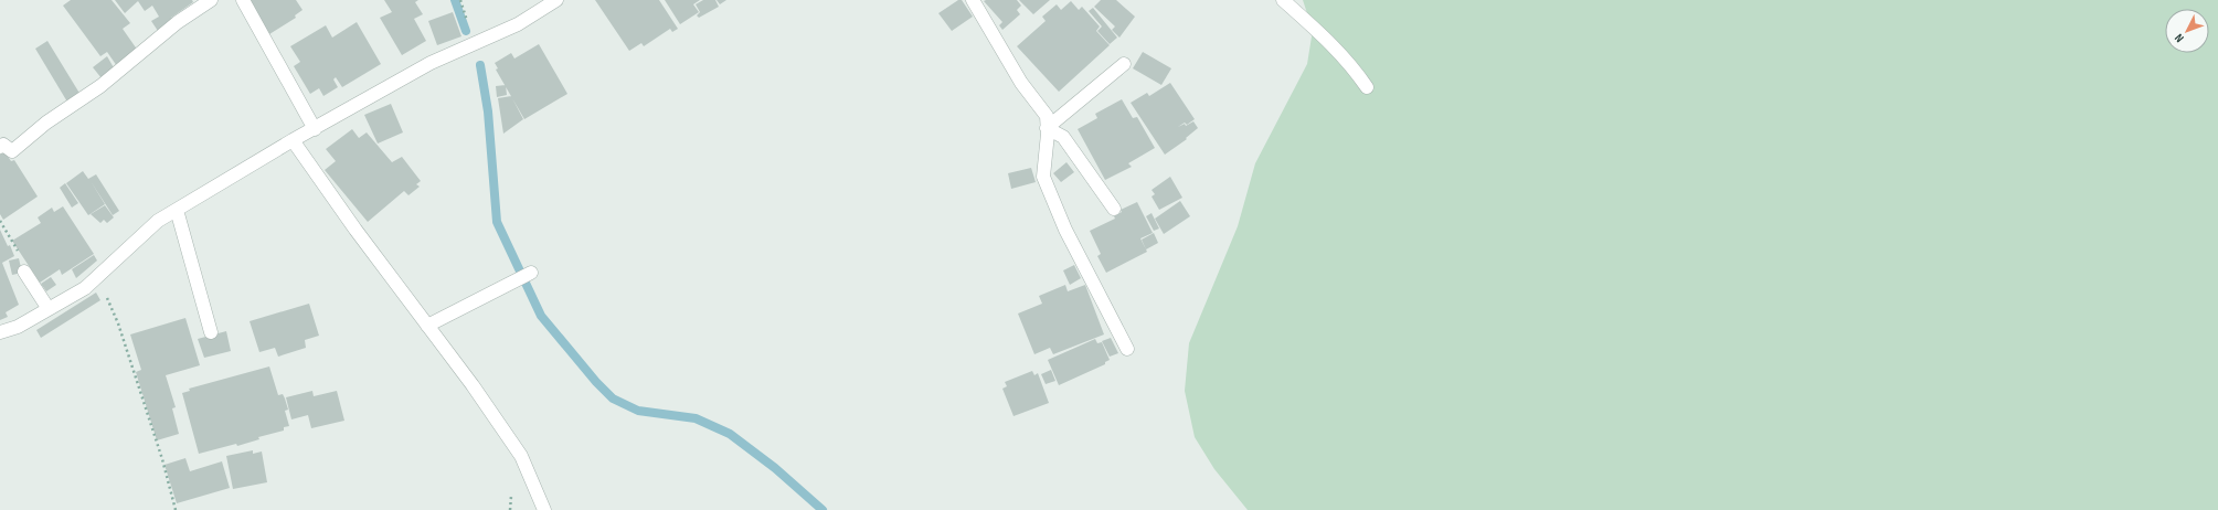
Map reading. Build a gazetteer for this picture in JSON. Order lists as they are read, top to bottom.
{
  "north": "bottom left"
}
